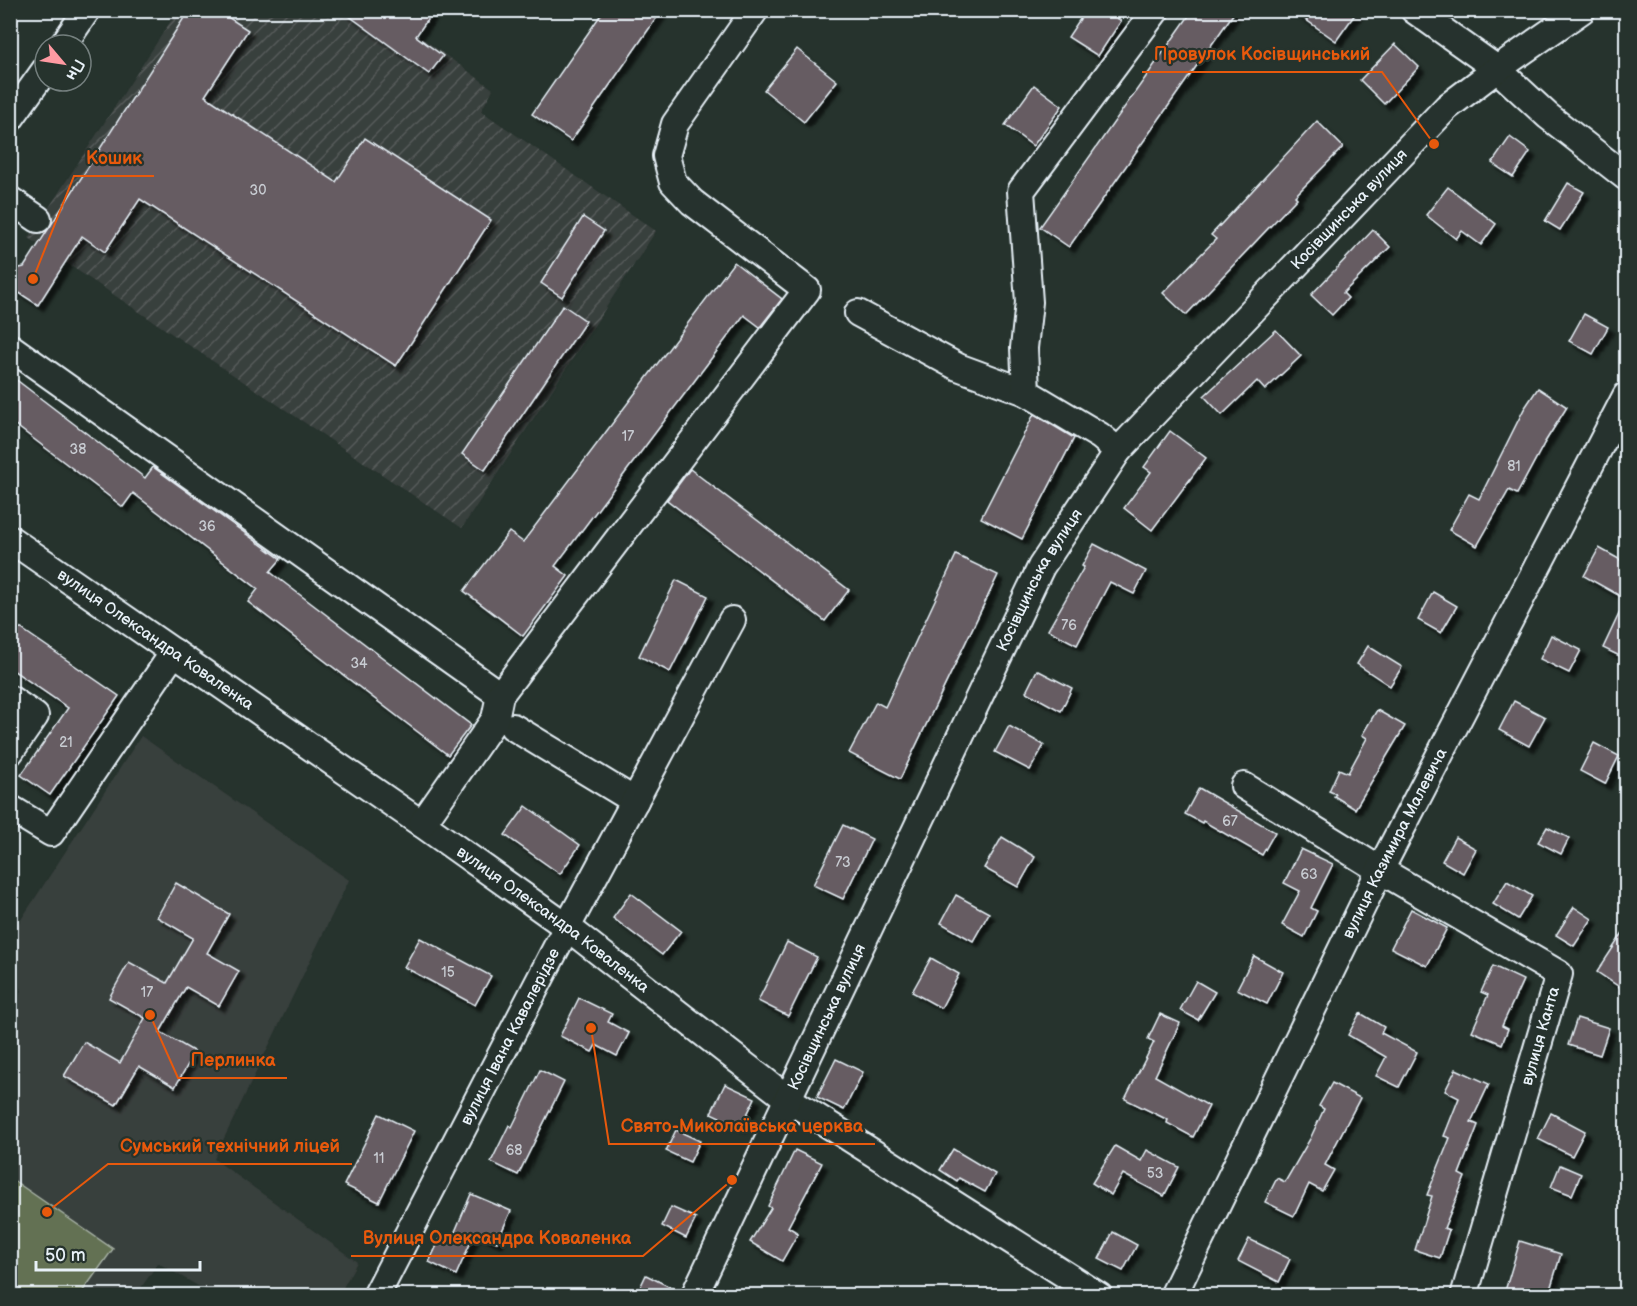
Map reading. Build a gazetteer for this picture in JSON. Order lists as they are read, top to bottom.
{
  "streets": {
    "street": [
      "Косівщинська вулиця",
      "вулиця Олександра Коваленка",
      "вулиця Казимира Малевича",
      "вулиця Канта",
      "вулиця Івана Кавалерідзе"
    ]
  },
  "crossings": [
    ["Косівщинська вулиця", "вулиця Олександра Коваленка"],
    ["вулиця Олександра Коваленка", "вулиця Івана Кавалерідзе"],
    ["вулиця Казимира Малевича", "вулиця Канта"]
  ],
  "places": [
    "Провулок Косівщинський",
    "Кошик",
    "Перлинка",
    "Свято-Миколаївська церква",
    "Вулиця Олександра Коваленка",
    "Сумський технічний ліцей"
  ],
  "house_numbers": [
    "30",
    "17",
    "38",
    "81",
    "36",
    "76",
    "34",
    "21",
    "67",
    "73",
    "63",
    "15",
    "17",
    "68",
    "11",
    "53"
  ],
  "scale_bar": "50 m",
  "north": "bottom right"
}
